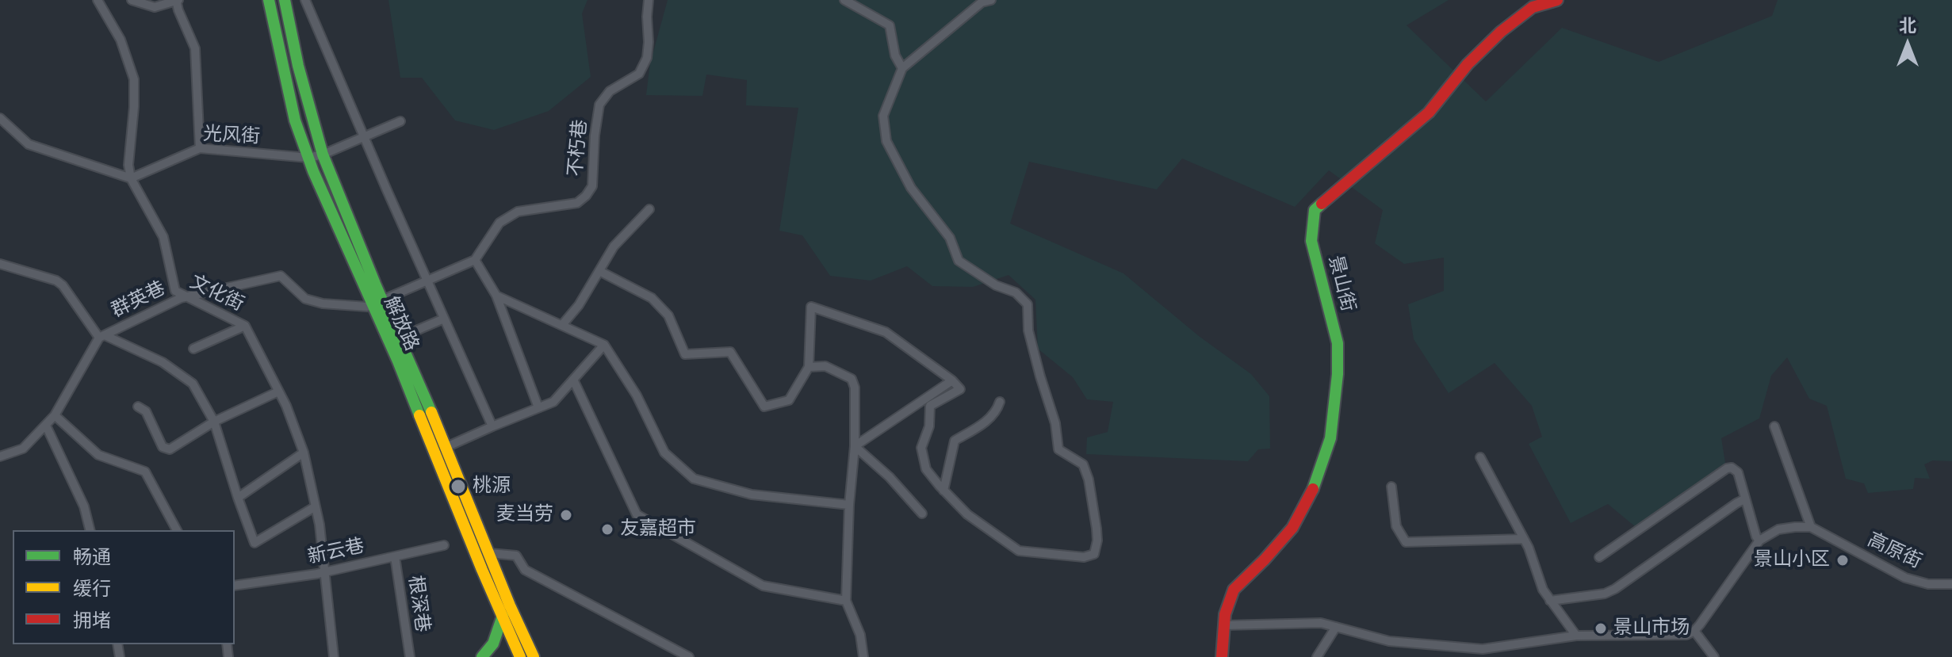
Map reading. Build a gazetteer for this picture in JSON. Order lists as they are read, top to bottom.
{
  "streets": {
    "main road": ["景山街", "解放路"],
    "street": [
      "光风街",
      "不朽巷",
      "文化街",
      "群英巷",
      "高原街",
      "新云巷",
      "根深巷"
    ]
  },
  "crossings": [
    ["光风街", "文化街"],
    ["光风街", "解放路"],
    ["文化街", "群英巷"],
    ["文化街", "新云巷"],
    ["群英巷", "解放路"],
    ["新云巷", "根深巷"]
  ],
  "places": [
    "桃源",
    "麦当劳",
    "友嘉超市",
    "景山小区",
    "景山市场"
  ],
  "legend": ["畅通", "缓行", "拥堵"],
  "north": "top"
}
